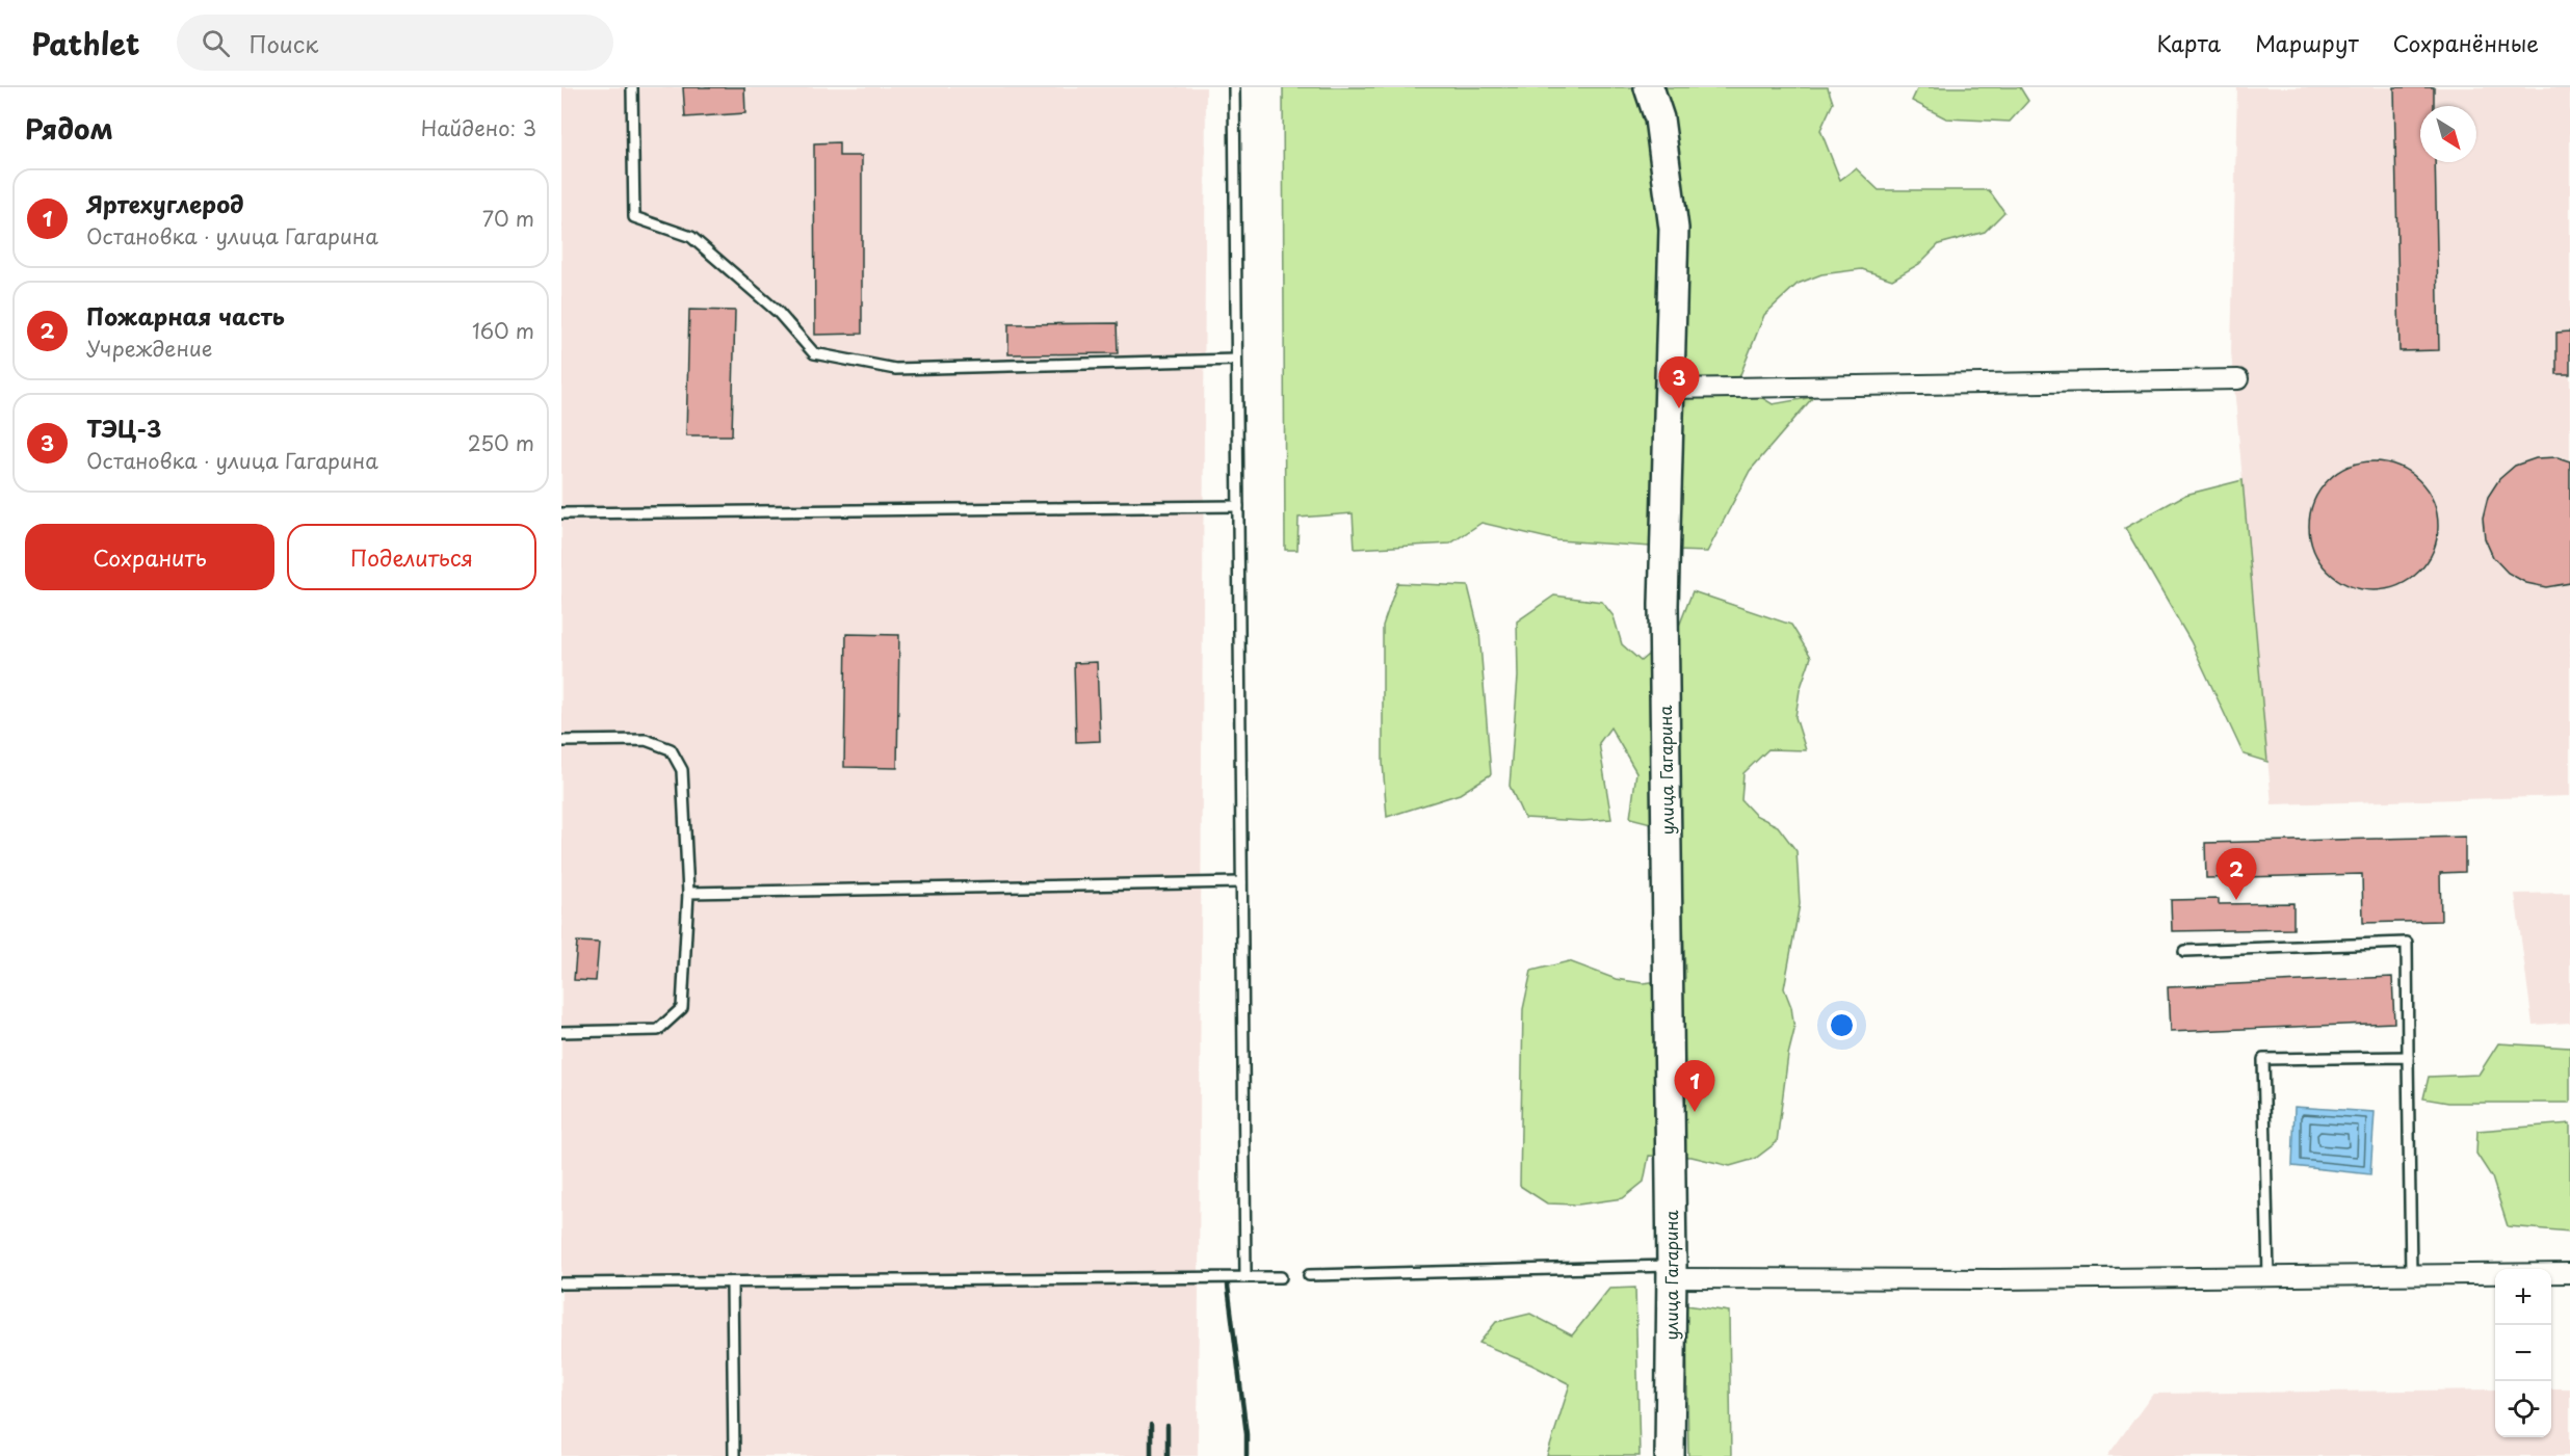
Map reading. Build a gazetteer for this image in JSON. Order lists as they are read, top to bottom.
{
  "streets": {
    "main road": ["улица Гагарина"]
  },
  "north": "bottom right",
  "page": {
    "header": "Pathlet",
    "search": "Поиск",
    "nav": ["Карта", "Маршрут", "Сохранённые"],
    "heading": ["Рядом", "Найдено: 3"],
    "list": [
      {
        "mark": "1",
        "name": "Яртехуглерод",
        "note": "Остановка · улица Гагарина",
        "value": "70 m"
      },
      {
        "mark": "2",
        "name": "Пожарная часть",
        "note": "Учреждение",
        "value": "160 m"
      },
      {
        "mark": "3",
        "name": "ТЭЦ-3",
        "note": "Остановка · улица Гагарина",
        "value": "250 m"
      }
    ],
    "pins": ["3", "2", "1"],
    "buttons": ["Сохранить", "Поделиться"],
    "map_buttons": ["+", "−"]
  }
}
